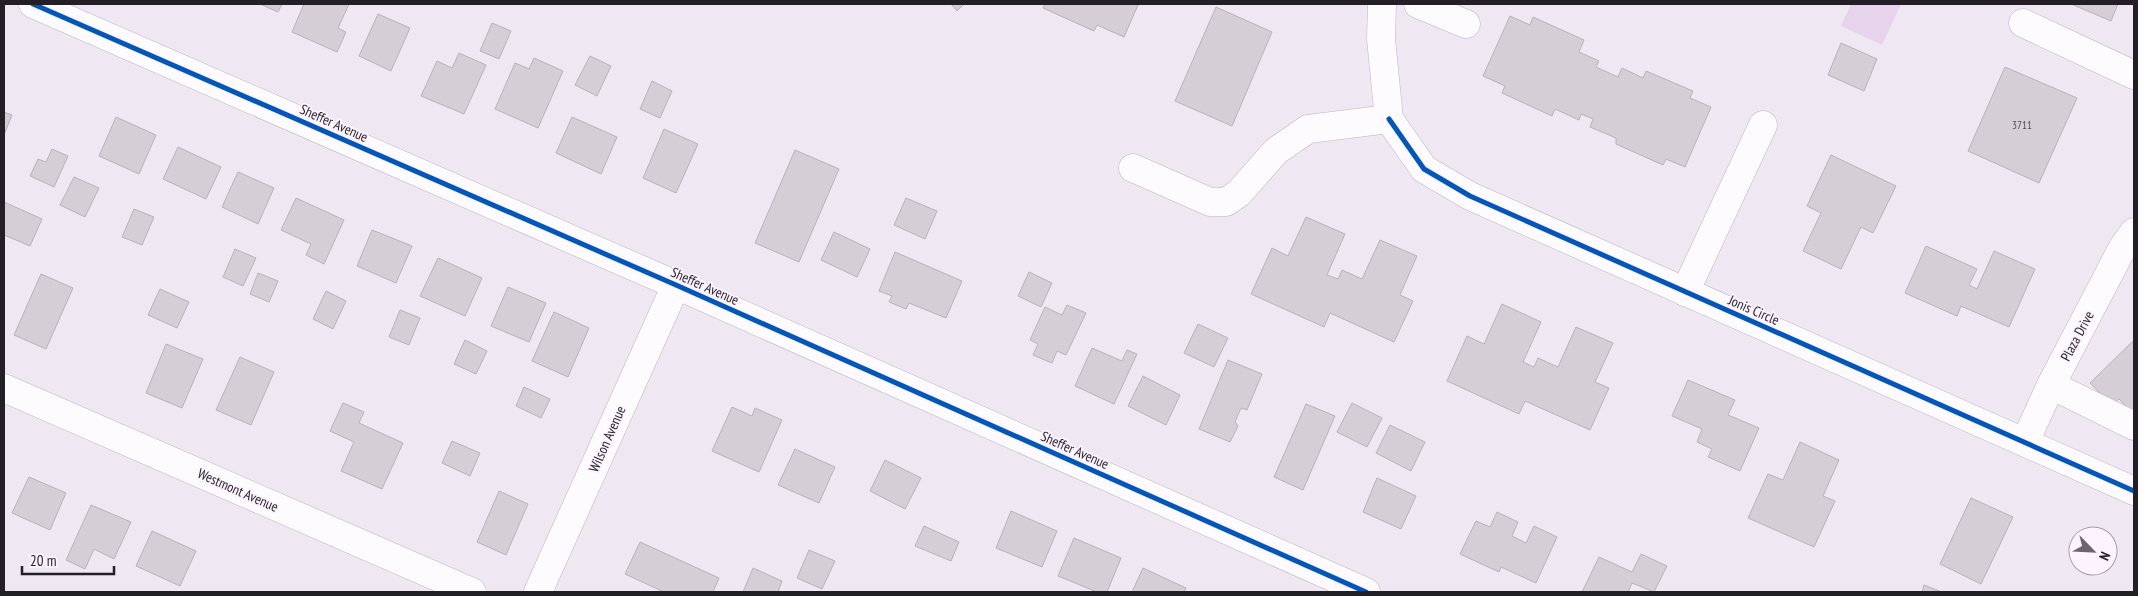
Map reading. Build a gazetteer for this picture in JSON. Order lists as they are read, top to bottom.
{
  "streets": {
    "street": [
      "Sheffer Avenue",
      "Jonis Circle",
      "Plaza Drive",
      "Wilson Avenue",
      "Westmont Avenue"
    ]
  },
  "crossings": [
    ["Sheffer Avenue", "Wilson Avenue"],
    ["Jonis Circle", "Plaza Drive"]
  ],
  "house_numbers": ["3711"],
  "scale_bar": "20 m",
  "north": "bottom right"
}
